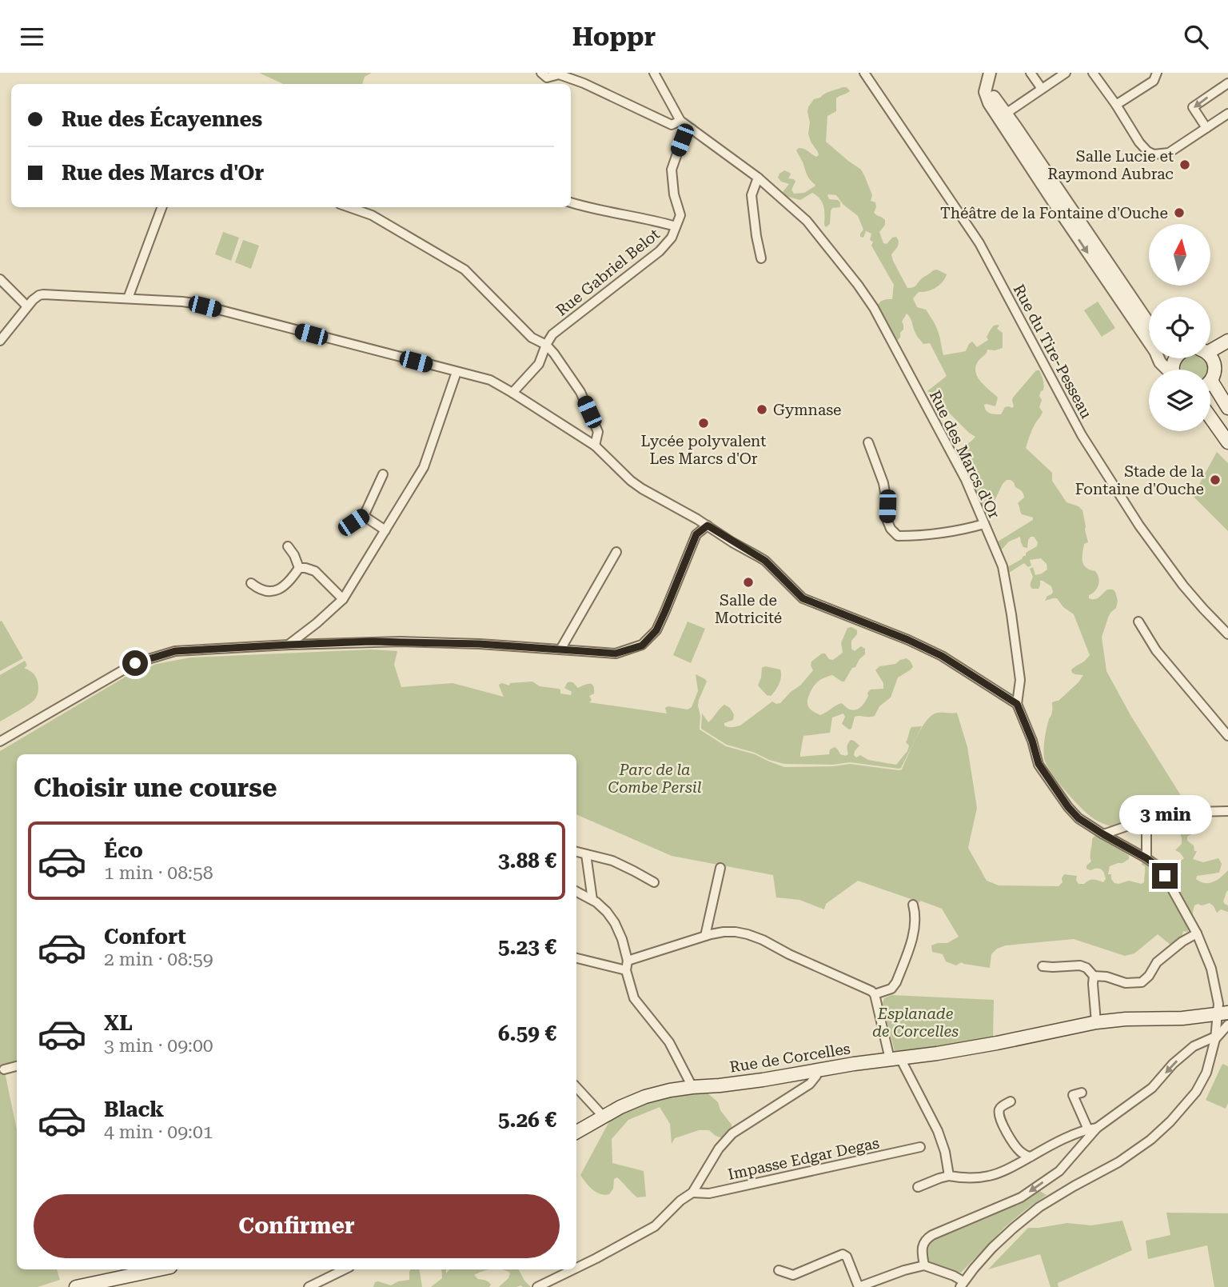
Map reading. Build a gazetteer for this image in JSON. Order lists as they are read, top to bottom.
{
  "streets": {
    "main road": ["Rue de Corcelles"],
    "street": [
      "Rue Gabriel Belot",
      "Rue du Tire-Pesseau",
      "Rue des Marcs d'Or",
      "Impasse Edgar Degas"
    ]
  },
  "crossings": [
    ["Rue Gabriel Belot", "Rue des Marcs d'Or"],
    ["Rue des Marcs d'Or", "Rue de Corcelles"]
  ],
  "parks": ["Parc de la Combe Persil", "Esplanade de Corcelles"],
  "places": [
    "Salle Lucie et Raymond Aubrac",
    "Théâtre de la Fontaine d'Ouche",
    "Gymnase",
    "Lycée polyvalent Les Marcs d'Or",
    "Stade de la Fontaine d'Ouche",
    "Salle de Motricité"
  ],
  "north": "top",
  "page": {
    "header": "Hoppr",
    "banner": ["Rue des Écayennes", "Rue des Marcs d'Or"],
    "heading": "Choisir une course",
    "bubble": "3 min",
    "list": [
      {
        "name": "Éco",
        "note": "1 min · 08:58",
        "value": "3.88 €"
      },
      {
        "name": "Confort",
        "note": "2 min · 08:59",
        "value": "5.23 €"
      },
      {
        "name": "XL",
        "note": "3 min · 09:00",
        "value": "6.59 €"
      },
      {
        "name": "Black",
        "note": "4 min · 09:01",
        "value": "5.26 €"
      }
    ],
    "buttons": "Confirmer"
  }
}
